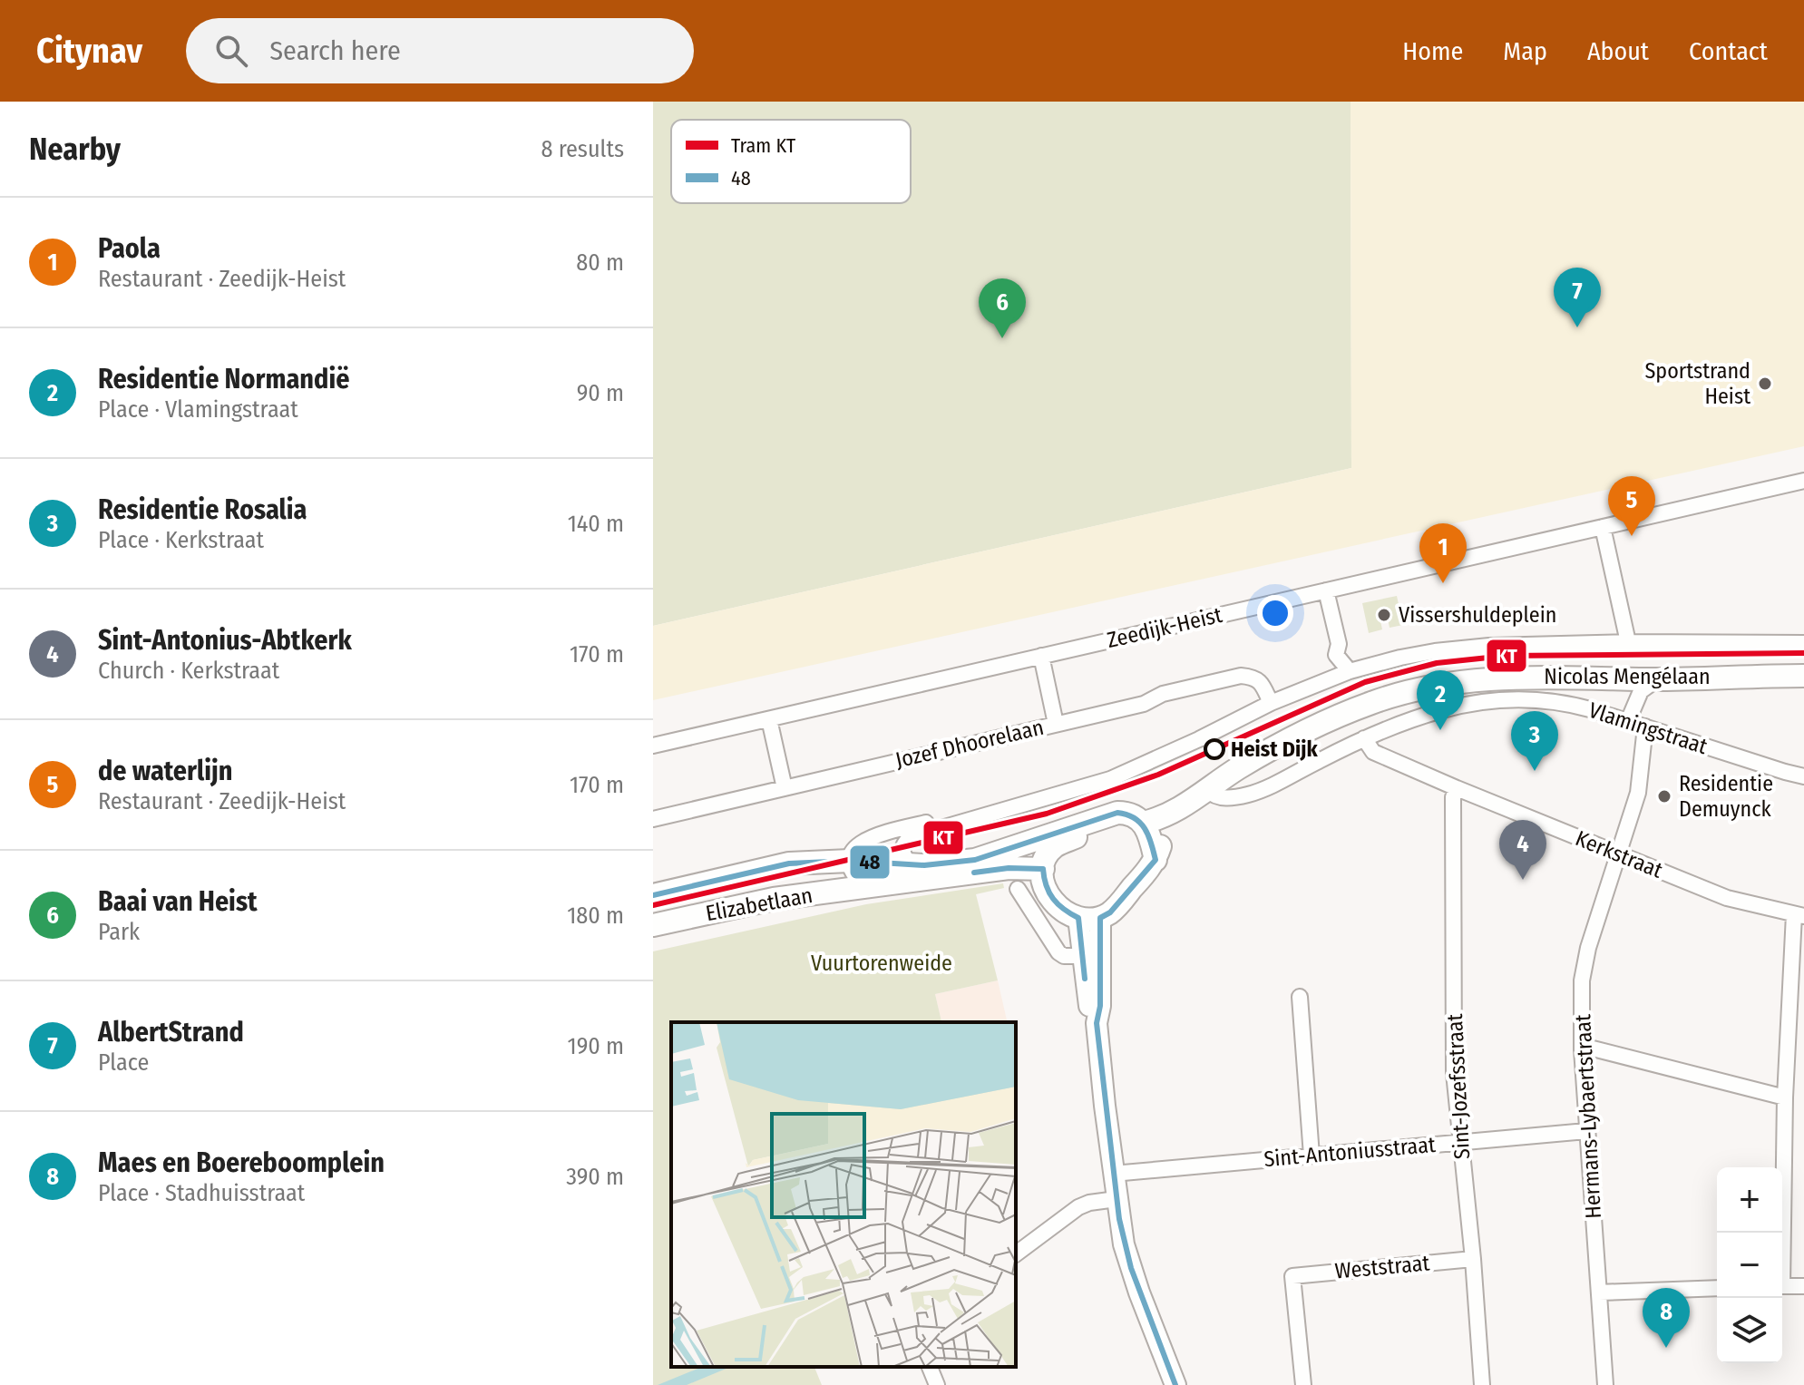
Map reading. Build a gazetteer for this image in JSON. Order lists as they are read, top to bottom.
{
  "streets": {
    "main road": ["Nicolas Mengélaan", "Elizabetlaan"],
    "street": [
      "Zeedijk-Heist",
      "Vlamingstraat",
      "Jozef Dhoorelaan",
      "Kerkstraat",
      "Sint-Jozefsstraat",
      "Hermans-Lybaertstraat",
      "Sint-Antoniusstraat",
      "Weststraat"
    ]
  },
  "crossings": [
    ["Nicolas Mengélaan", "Vlamingstraat"],
    ["Nicolas Mengélaan", "Elizabetlaan"],
    ["Vlamingstraat", "Kerkstraat"],
    ["Vlamingstraat", "Hermans-Lybaertstraat"],
    ["Kerkstraat", "Sint-Jozefsstraat"],
    ["Kerkstraat", "Hermans-Lybaertstraat"],
    ["Sint-Jozefsstraat", "Sint-Antoniusstraat"],
    ["Sint-Jozefsstraat", "Weststraat"],
    ["Hermans-Lybaertstraat", "Sint-Antoniusstraat"]
  ],
  "parks": ["Vuurtorenweide"],
  "places": [
    "Sportstrand Heist",
    "Vissershuldeplein",
    "Heist Dijk",
    "Residentie Demuynck"
  ],
  "lines": ["tram line KT", "transit line 48"],
  "legend": ["Tram KT", "48"],
  "page": {
    "header": "Citynav",
    "search": "Search here",
    "nav": [
      "Home",
      "Map",
      "About",
      "Contact"
    ],
    "heading": ["Nearby", "8 results"],
    "list": [
      {
        "mark": "1",
        "name": "Paola",
        "note": "Restaurant · Zeedijk-Heist",
        "value": "80 m"
      },
      {
        "mark": "2",
        "name": "Residentie Normandië",
        "note": "Place · Vlamingstraat",
        "value": "90 m"
      },
      {
        "mark": "3",
        "name": "Residentie Rosalia",
        "note": "Place · Kerkstraat",
        "value": "140 m"
      },
      {
        "mark": "4",
        "name": "Sint-Antonius-Abtkerk",
        "note": "Church · Kerkstraat",
        "value": "170 m"
      },
      {
        "mark": "5",
        "name": "de waterlijn",
        "note": "Restaurant · Zeedijk-Heist",
        "value": "170 m"
      },
      {
        "mark": "6",
        "name": "Baai van Heist",
        "note": "Park",
        "value": "180 m"
      },
      {
        "mark": "7",
        "name": "AlbertStrand",
        "note": "Place",
        "value": "190 m"
      },
      {
        "mark": "8",
        "name": "Maes en Boereboomplein",
        "note": "Place · Stadhuisstraat",
        "value": "390 m"
      }
    ],
    "pins": [
      "7",
      "6",
      "5",
      "1",
      "2",
      "3",
      "4",
      "8"
    ],
    "map_buttons": ["+", "−"]
  }
}
